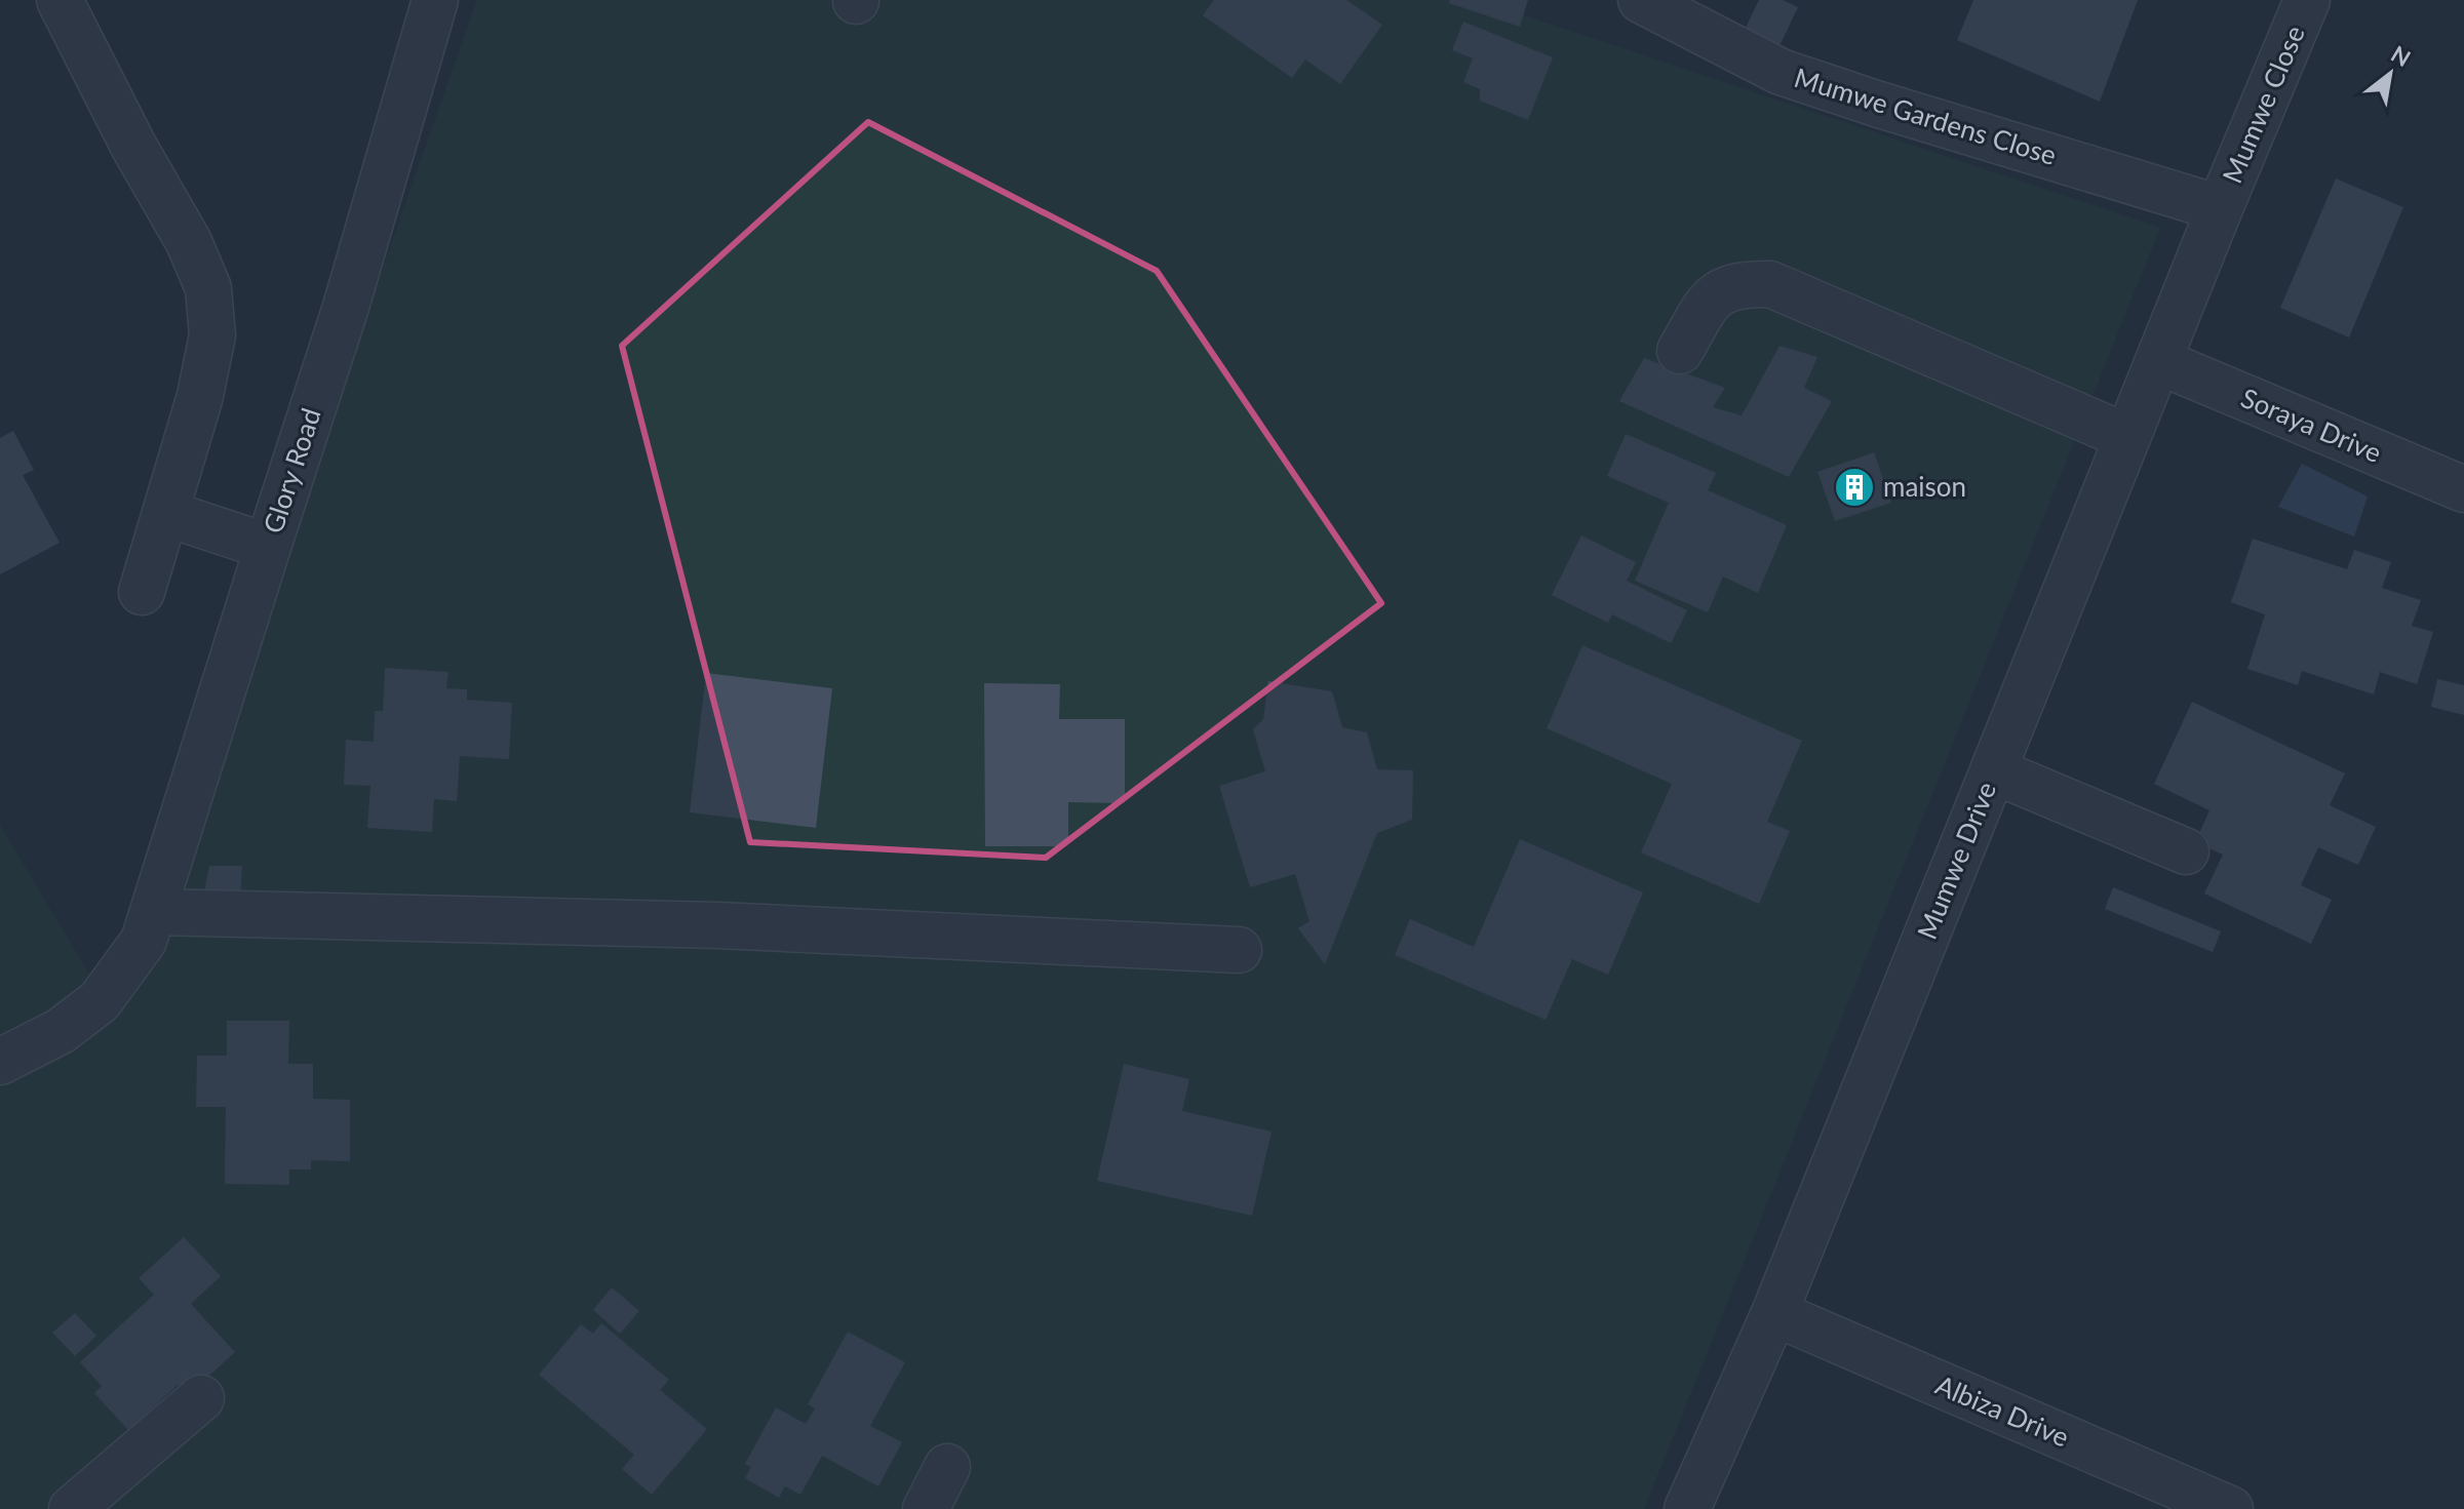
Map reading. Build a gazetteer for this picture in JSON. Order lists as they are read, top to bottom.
{
  "streets": {
    "street": [
      "Mumwe Close",
      "Mumwe Gardens Close",
      "Soraya Drive",
      "Glory Road",
      "Mumwe Drive",
      "Albiza Drive"
    ]
  },
  "crossings": [
    ["Mumwe Close", "Mumwe Gardens Close"],
    ["Mumwe Close", "Mumwe Drive"],
    ["Mumwe Gardens Close", "Mumwe Drive"],
    ["Soraya Drive", "Mumwe Drive"],
    ["Mumwe Drive", "Albiza Drive"]
  ],
  "places": {
    "building": ["maison"]
  },
  "north": "top right"
}
